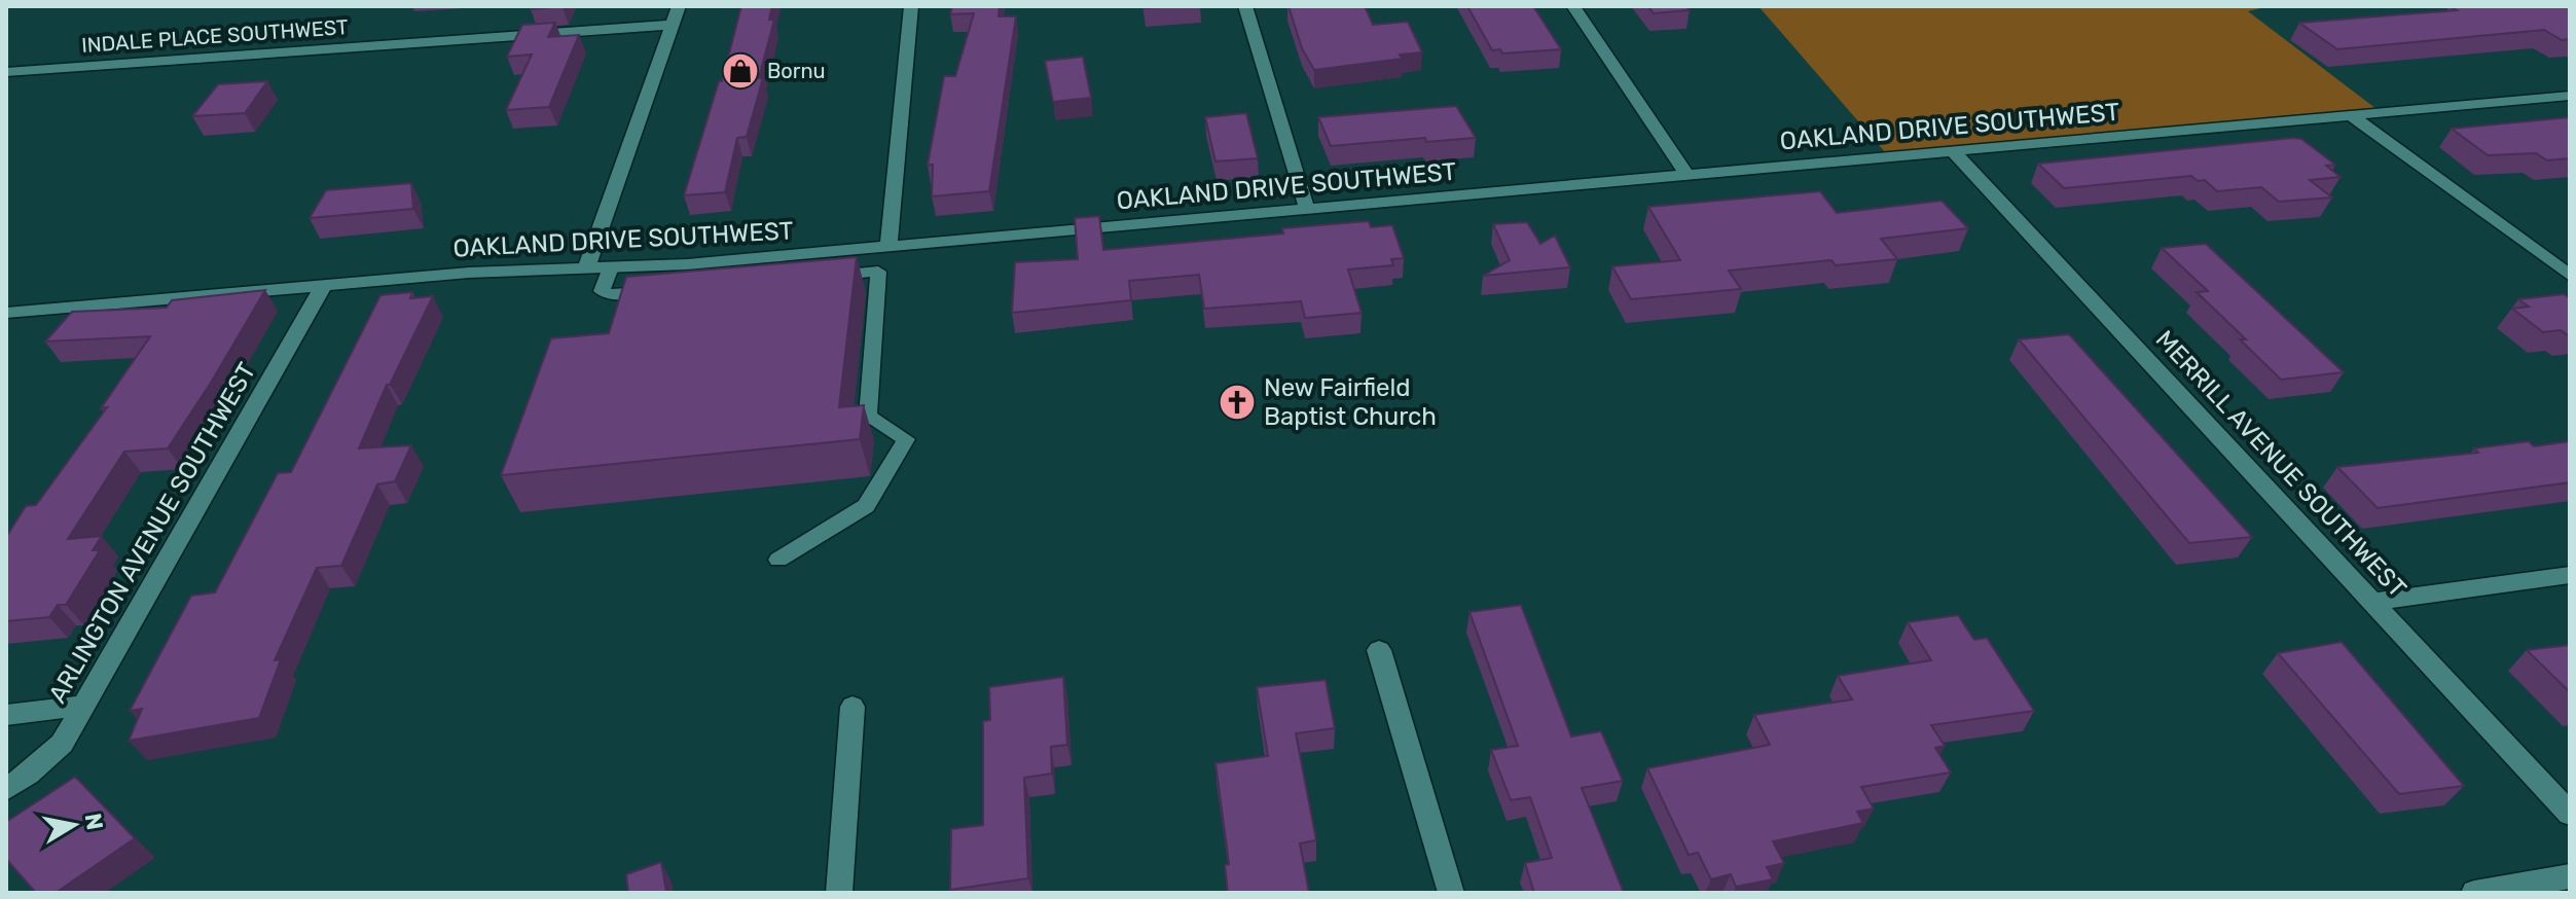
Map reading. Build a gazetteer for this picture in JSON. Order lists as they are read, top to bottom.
{
  "streets": {
    "street": [
      "INDALE PLACE SOUTHWEST",
      "OAKLAND DRIVE SOUTHWEST",
      "MERRILL AVENUE SOUTHWEST",
      "ARLINGTON AVENUE SOUTHWEST"
    ]
  },
  "crossings": [
    ["OAKLAND DRIVE SOUTHWEST", "MERRILL AVENUE SOUTHWEST"],
    ["OAKLAND DRIVE SOUTHWEST", "ARLINGTON AVENUE SOUTHWEST"]
  ],
  "places": {
    "shop": ["Bornu"],
    "church": ["New Fairfield Baptist Church"]
  },
  "north": "right"
}
